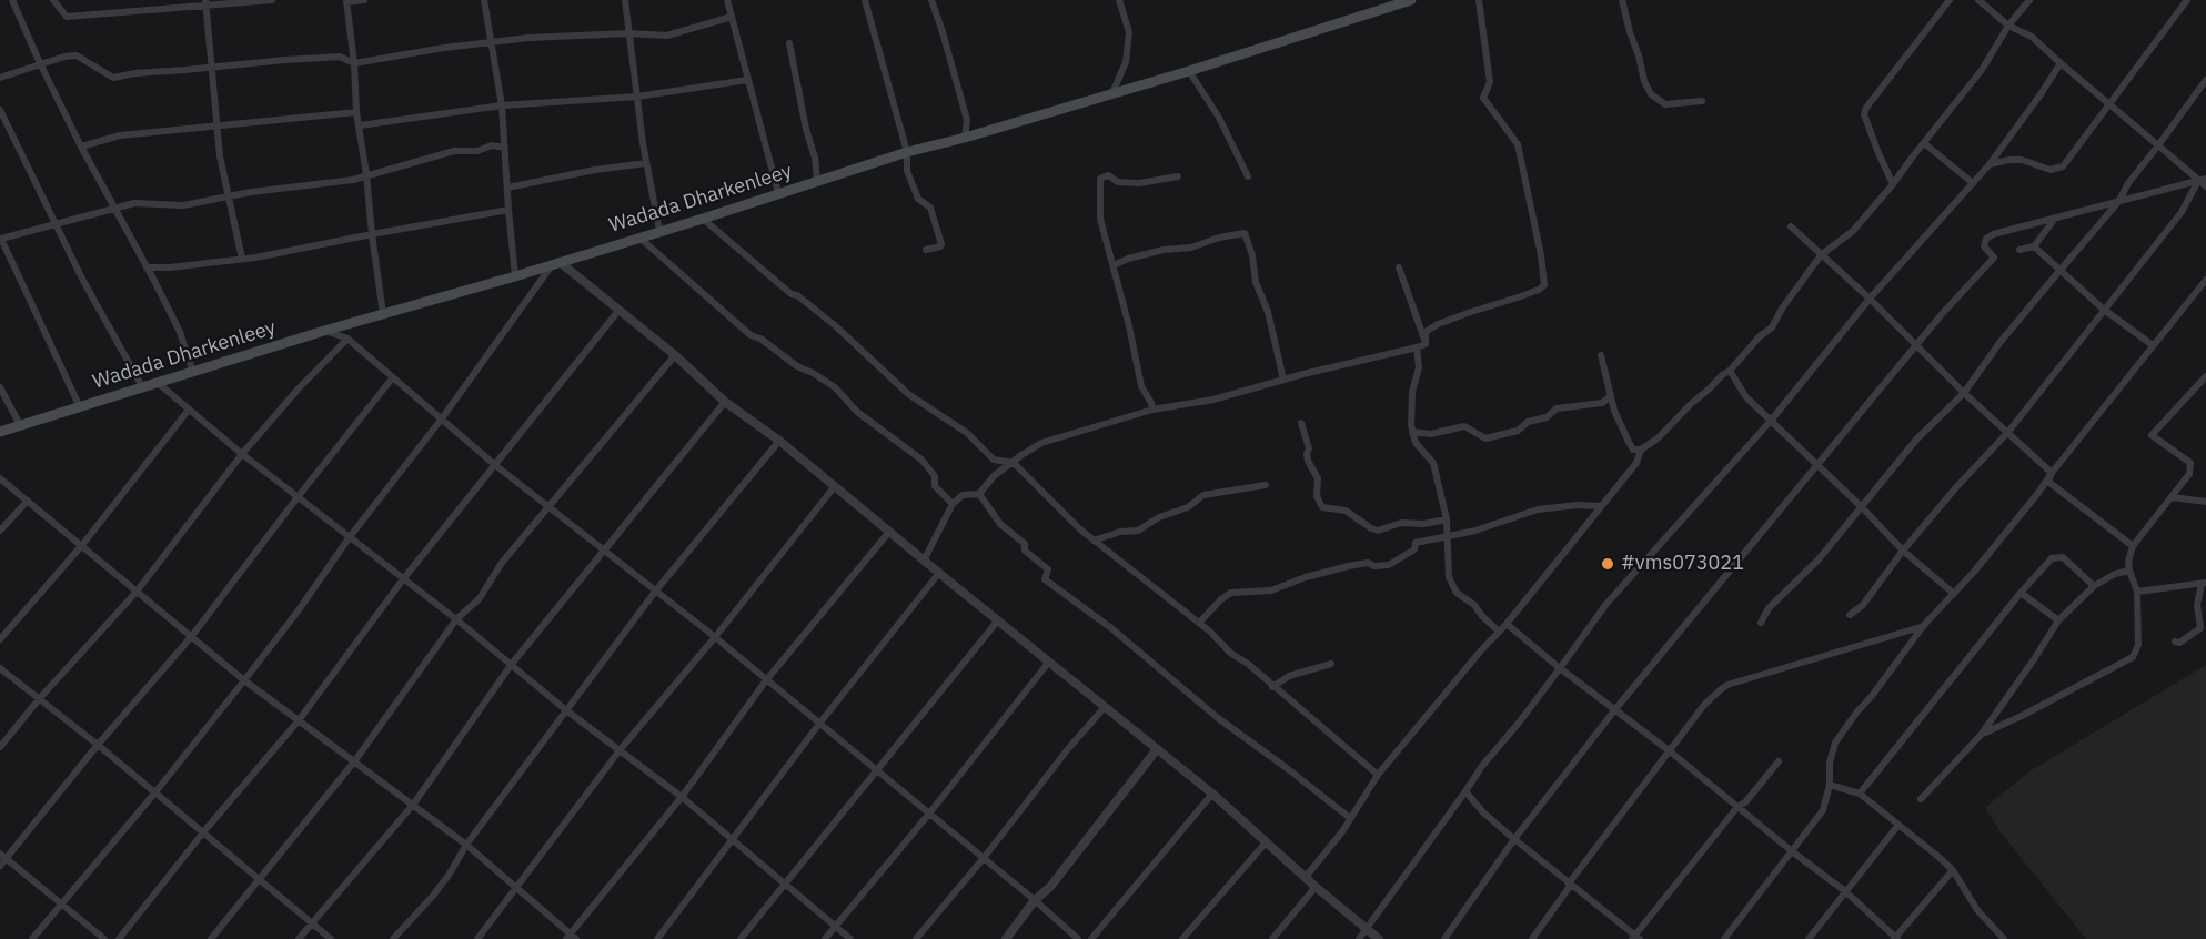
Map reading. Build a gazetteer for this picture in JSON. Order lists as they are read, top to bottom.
{
  "streets": {
    "main road": ["Wadada Dharkenleey"]
  },
  "places": ["#vms073021"]
}
